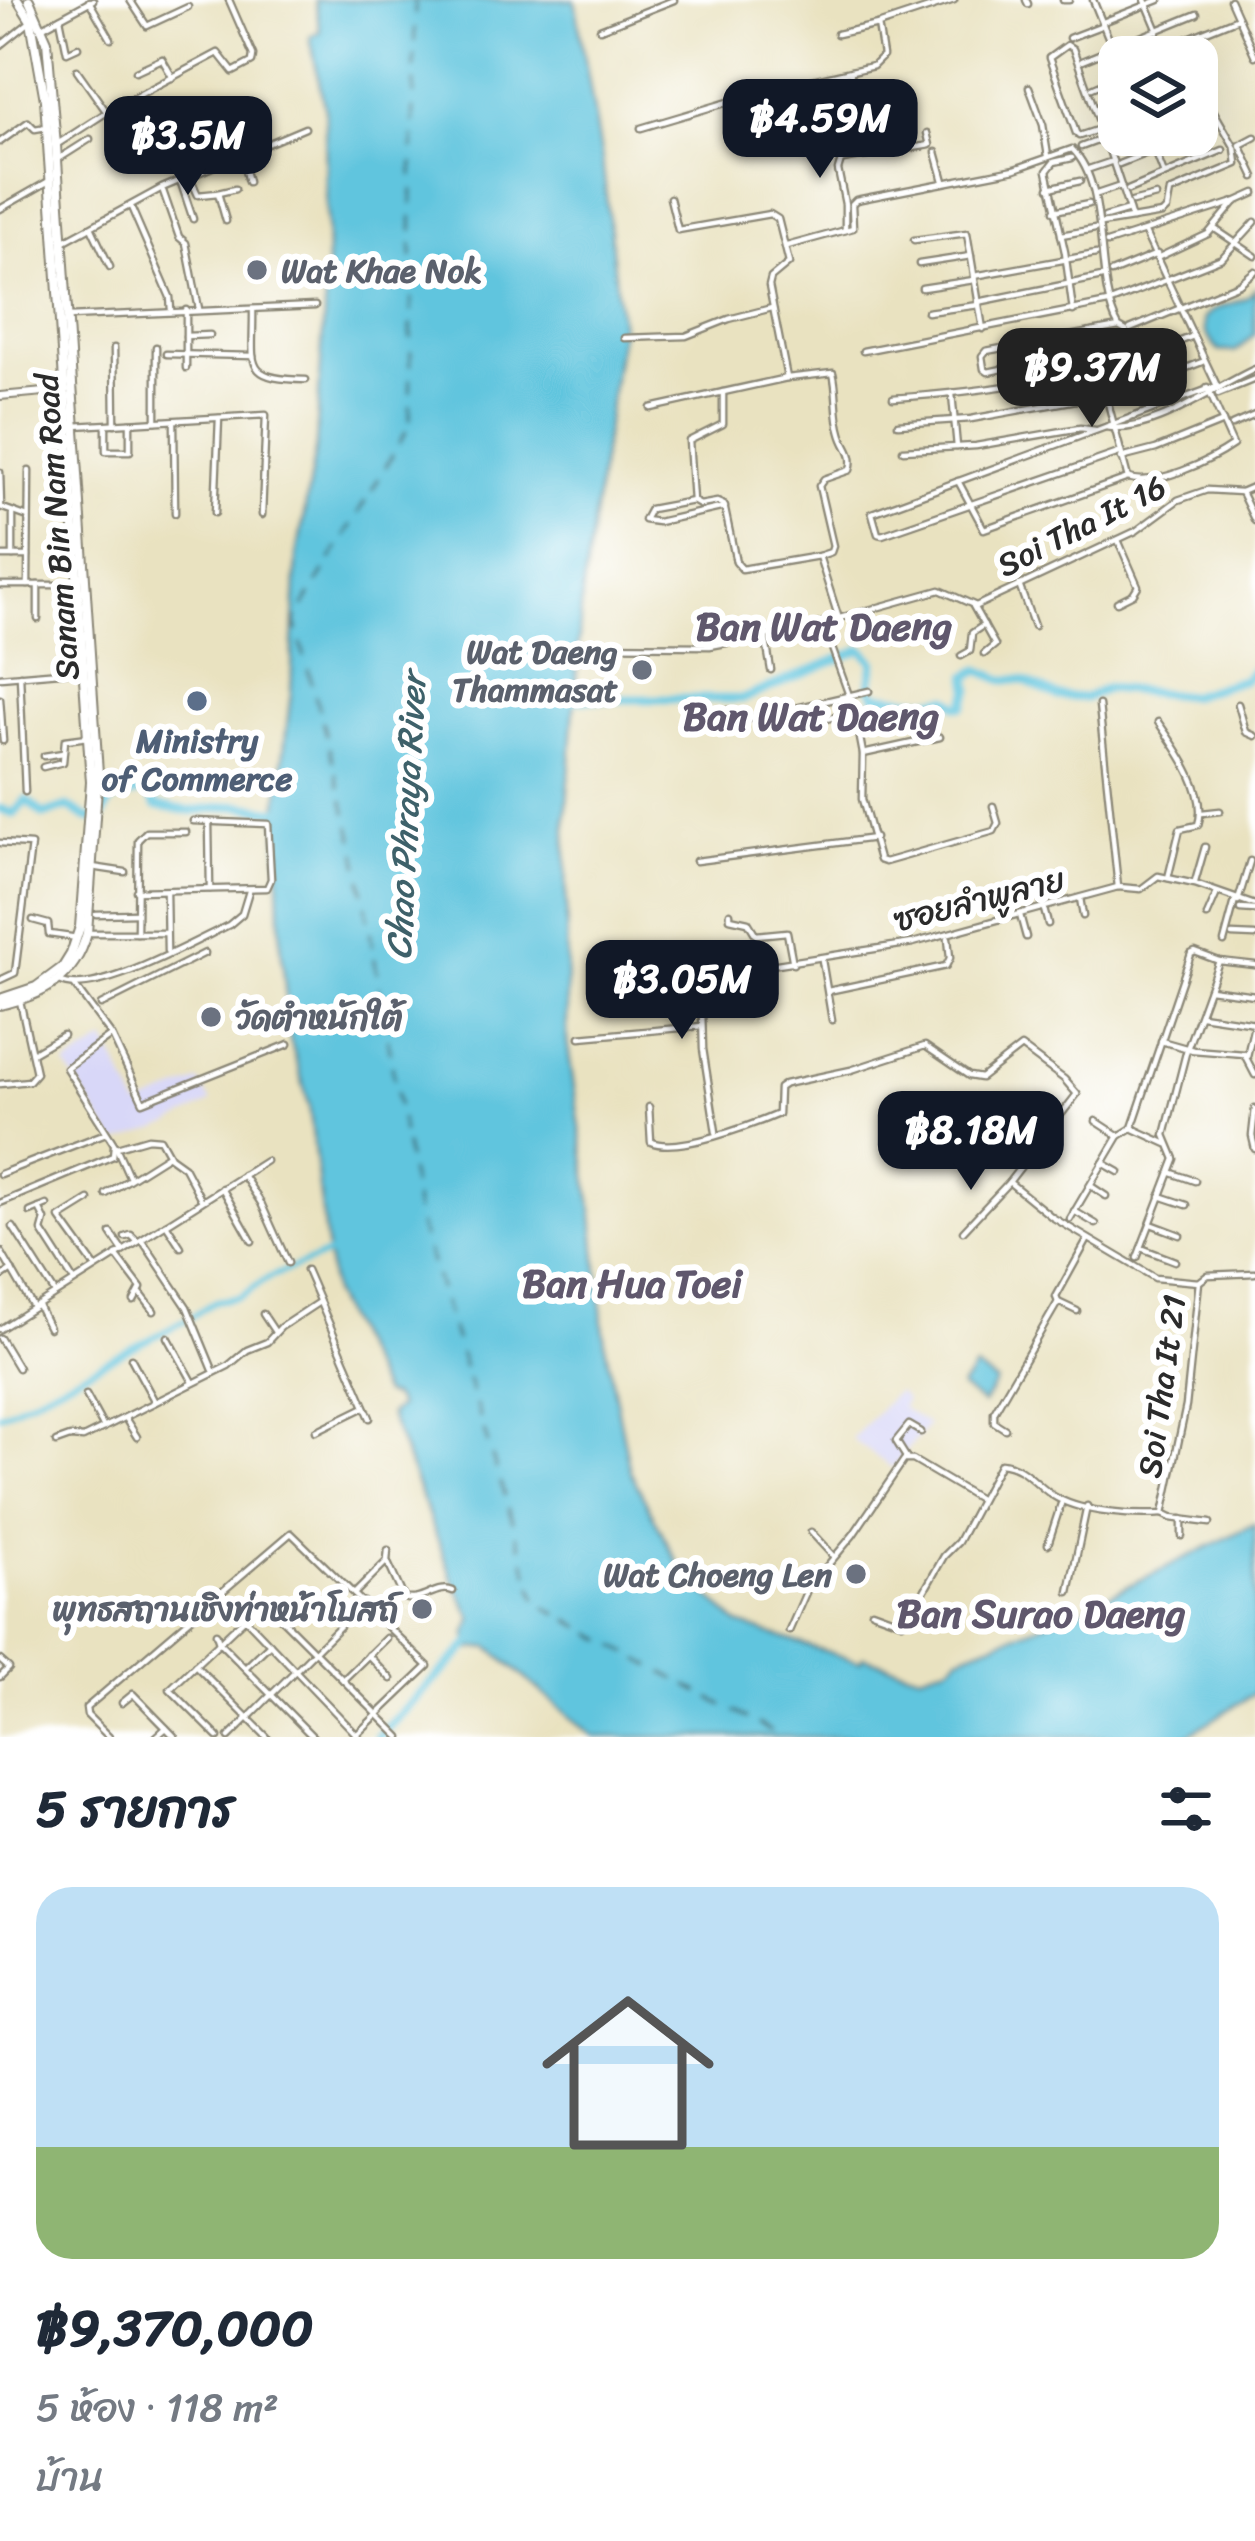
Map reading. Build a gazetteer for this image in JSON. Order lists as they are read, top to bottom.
{
  "streets": {
    "main road": ["Sanam Bin Nam Road"],
    "street": ["Soi Tha It 16", "ซอยลำพูลาย", "Soi Tha It 21"]
  },
  "districts": [
    "Ban Wat Daeng",
    "Ban Wat Daeng",
    "Ban Hua Toei",
    "Ban Surao Daeng"
  ],
  "water": ["Chao Phraya River"],
  "places": [
    "Wat Khae Nok",
    "Wat Daeng Thammasat",
    "Ministry of Commerce",
    "วัดตำหนักใต้",
    "Wat Choeng Len",
    "พุทธสถานเชิงท่าหน้าโบสถ์"
  ],
  "page": {
    "price": [
      "฿4.59M",
      "฿3.5M",
      "฿9.37M",
      "฿3.05M",
      "฿8.18M"
    ],
    "heading": "5 รายการ",
    "list": [
      {
        "name": "฿9,370,000",
        "note": "5 ห้อง · 118 m² · บ้าน"
      }
    ]
  }
}
